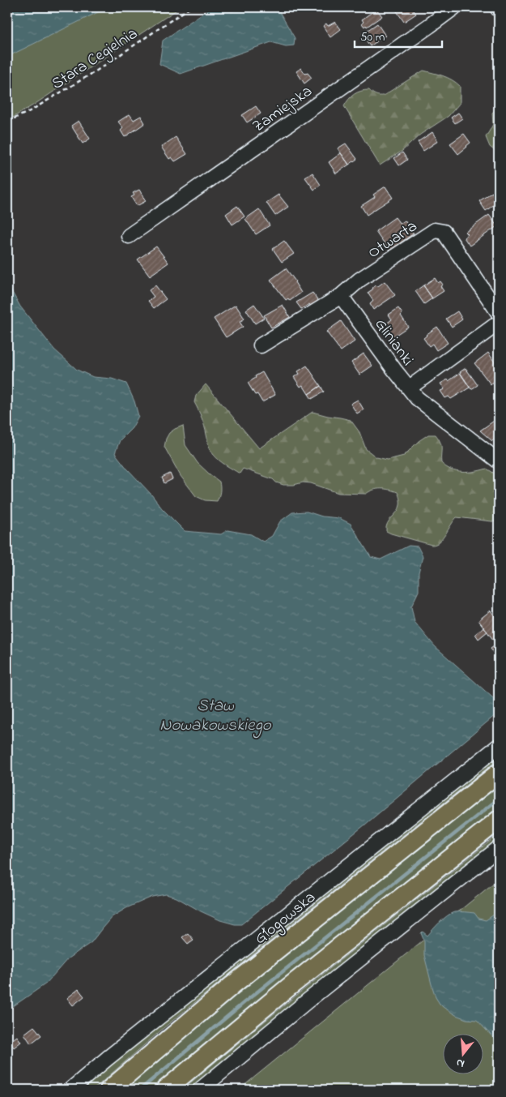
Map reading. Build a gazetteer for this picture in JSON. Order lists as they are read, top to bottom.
{
  "streets": {
    "main road": ["Głogowska"],
    "street": ["Zamiejska", "Otwarta", "Glinianki"],
    "path": ["Stara Cegielnia"]
  },
  "crossings": [
    ["Otwarta", "Glinianki"]
  ],
  "water": ["Staw Nowakowskiego"],
  "scale_bar": "50 m",
  "north": "bottom"
}
